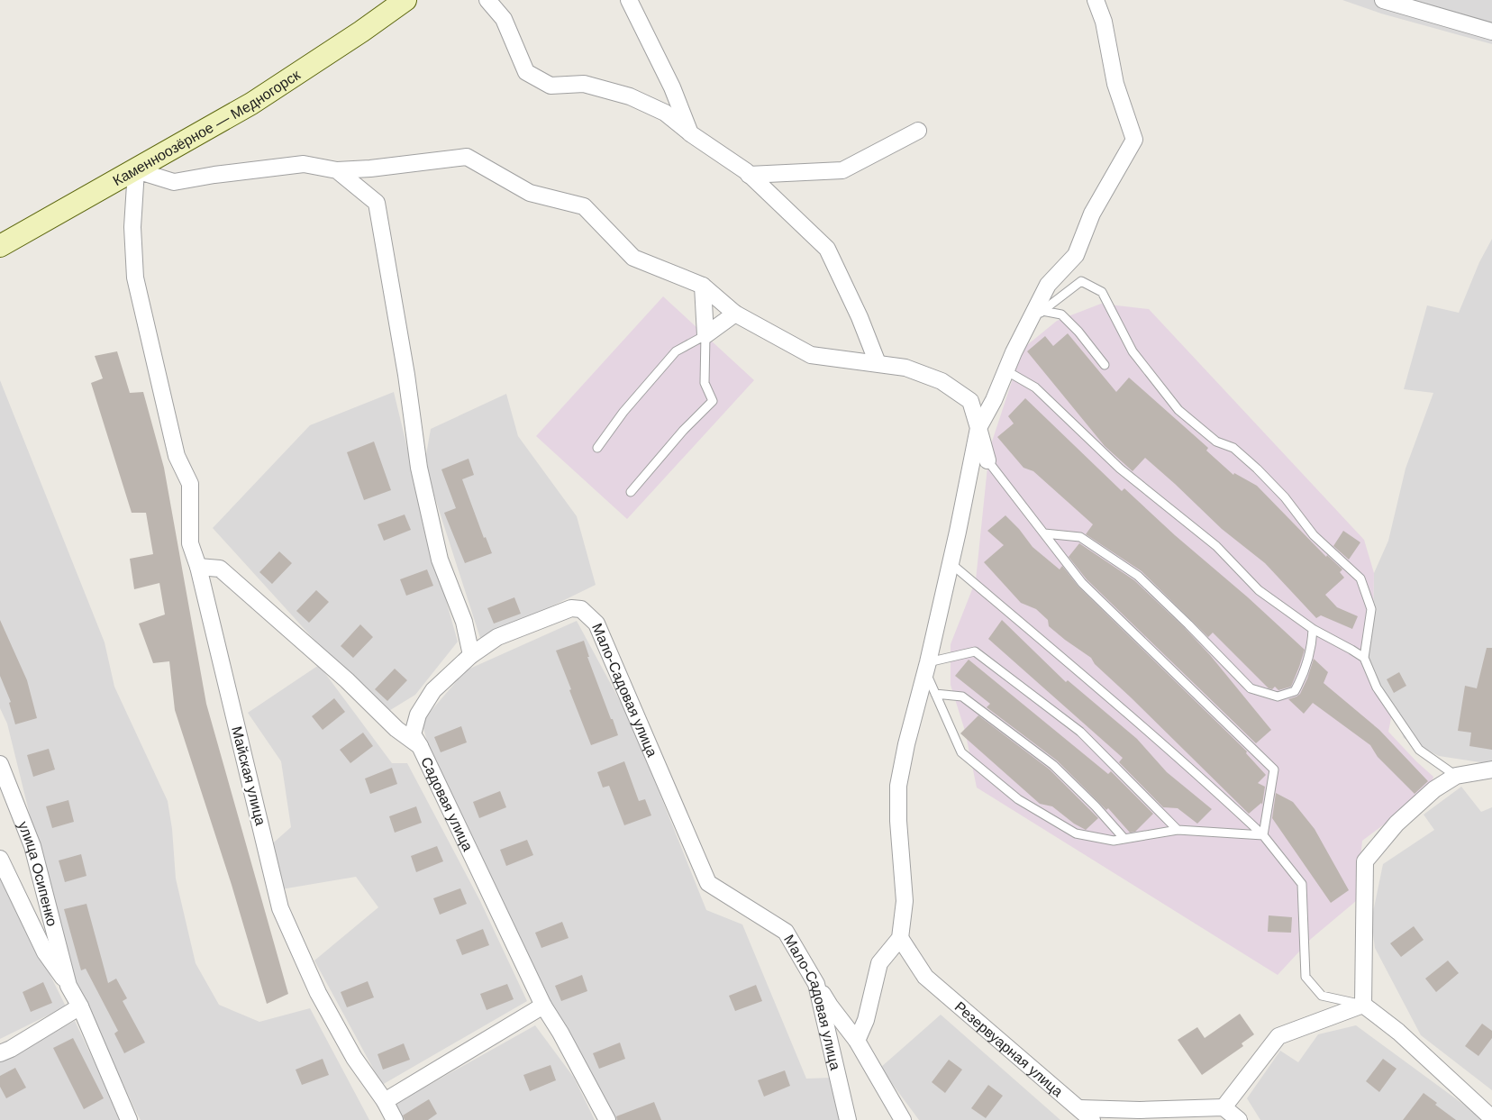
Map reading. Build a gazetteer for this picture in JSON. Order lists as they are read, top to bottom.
{
  "streets": {
    "main road": ["Каменноозёрное — Медногорск"],
    "street": [
      "Мало-Садовая улица",
      "Майская улица",
      "Садовая улица",
      "улица Осипенко",
      "Резервуарная улица"
    ]
  },
  "crossings": [
    ["Каменноозёрное — Медногорск", "Майская улица"],
    ["Мало-Садовая улица", "Садовая улица"],
    ["Майская улица", "Садовая улица"]
  ]
}
